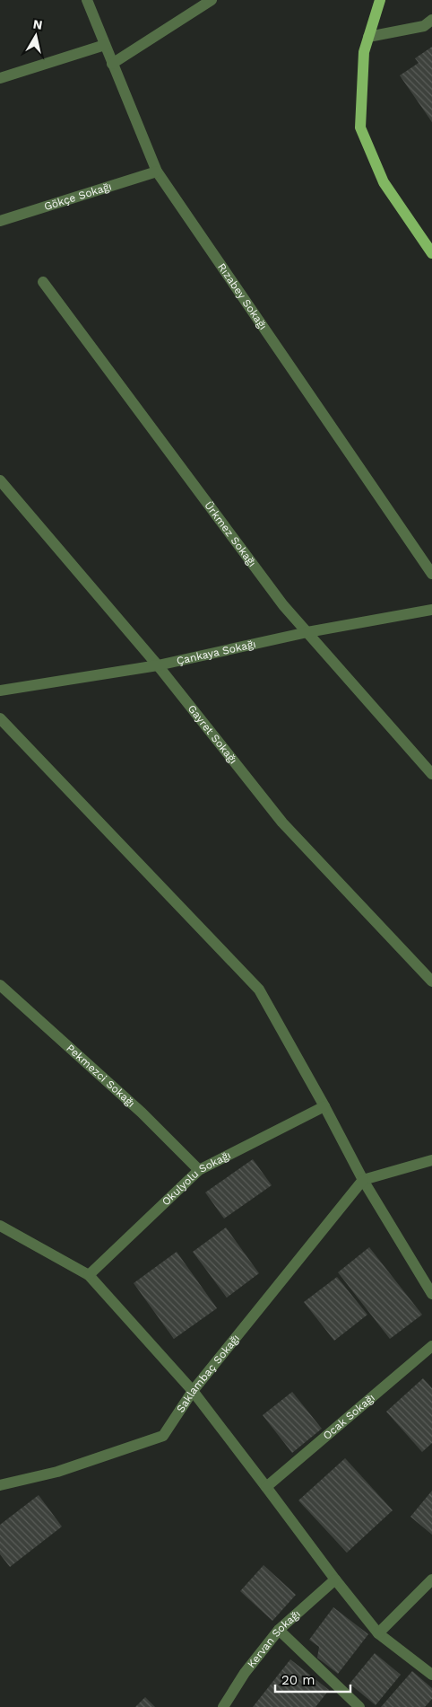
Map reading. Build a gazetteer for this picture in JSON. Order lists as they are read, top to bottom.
{
  "streets": {
    "street": [
      "Gökçe Sokağı",
      "Rızabey Sokağı",
      "Ürkmez Sokağı",
      "Çankaya Sokağı",
      "Gayret Sokağı",
      "Pekmezci Sokağı",
      "Okulyolu Sokağı",
      "Saklambaç Sokağı",
      "Ocak Sokağı",
      "Kervan Sokağı"
    ]
  },
  "crossings": [
    ["Gökçe Sokağı", "Rızabey Sokağı"],
    ["Ürkmez Sokağı", "Çankaya Sokağı"],
    ["Çankaya Sokağı", "Gayret Sokağı"],
    ["Pekmezci Sokağı", "Okulyolu Sokağı"]
  ],
  "scale_bar": "20 m",
  "north": "top"
}
